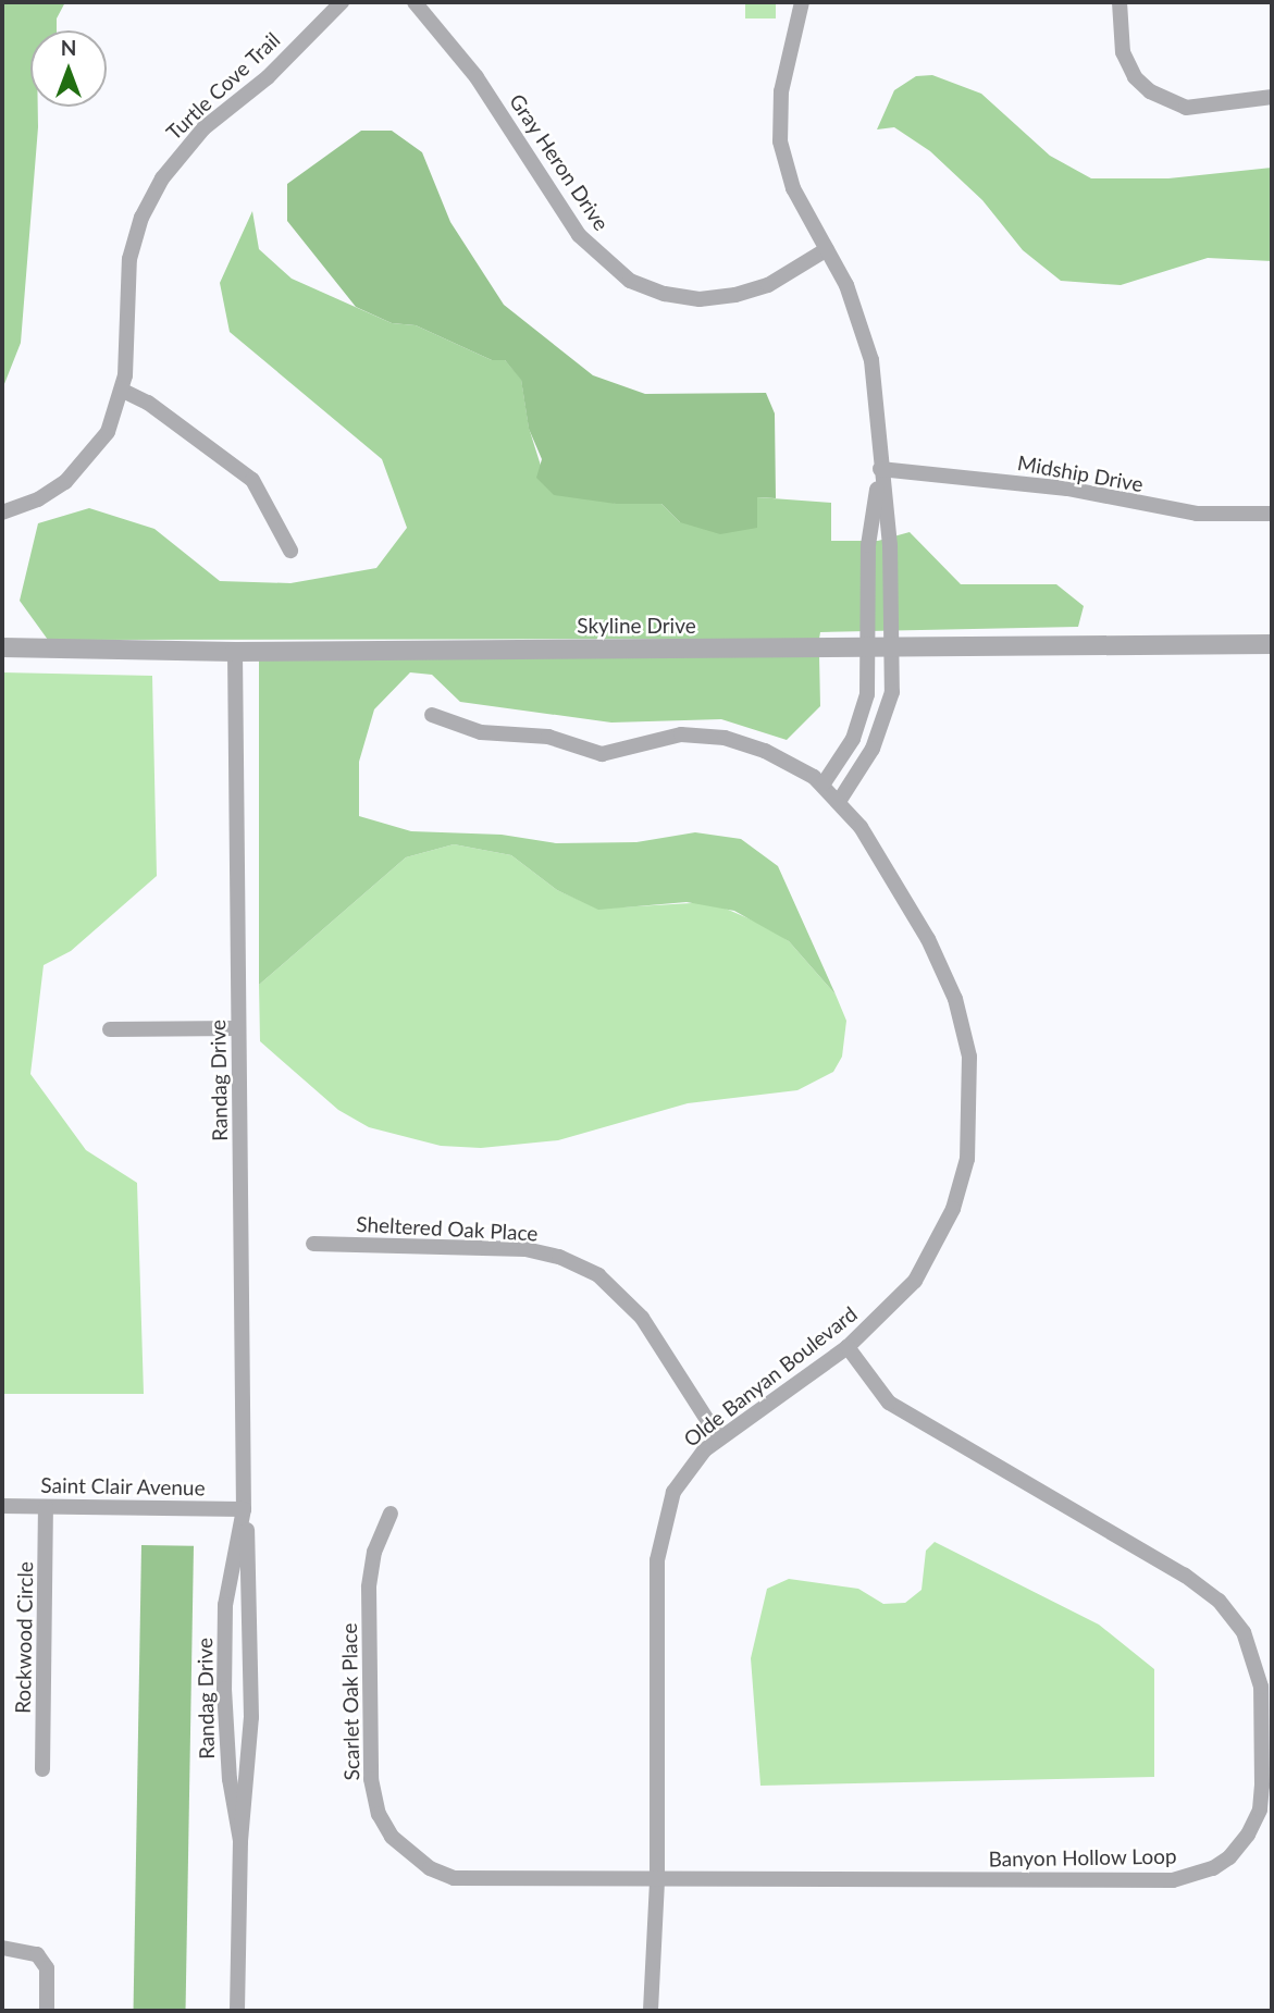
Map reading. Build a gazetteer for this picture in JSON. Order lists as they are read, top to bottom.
{
  "streets": {
    "street": [
      "Turtle Cove Trail",
      "Gray Heron Drive",
      "Midship Drive",
      "Skyline Drive",
      "Randag Drive",
      "Sheltered Oak Place",
      "Olde Banyan Boulevard",
      "Saint Clair Avenue",
      "Rockwood Circle",
      "Scarlet Oak Place",
      "Banyon Hollow Loop"
    ]
  },
  "crossings": [
    ["Skyline Drive", "Randag Drive"],
    ["Randag Drive", "Saint Clair Avenue"],
    ["Sheltered Oak Place", "Olde Banyan Boulevard"],
    ["Olde Banyan Boulevard", "Scarlet Oak Place"],
    ["Olde Banyan Boulevard", "Banyon Hollow Loop"],
    ["Saint Clair Avenue", "Rockwood Circle"],
    ["Scarlet Oak Place", "Banyon Hollow Loop"]
  ],
  "north": "top"
}
